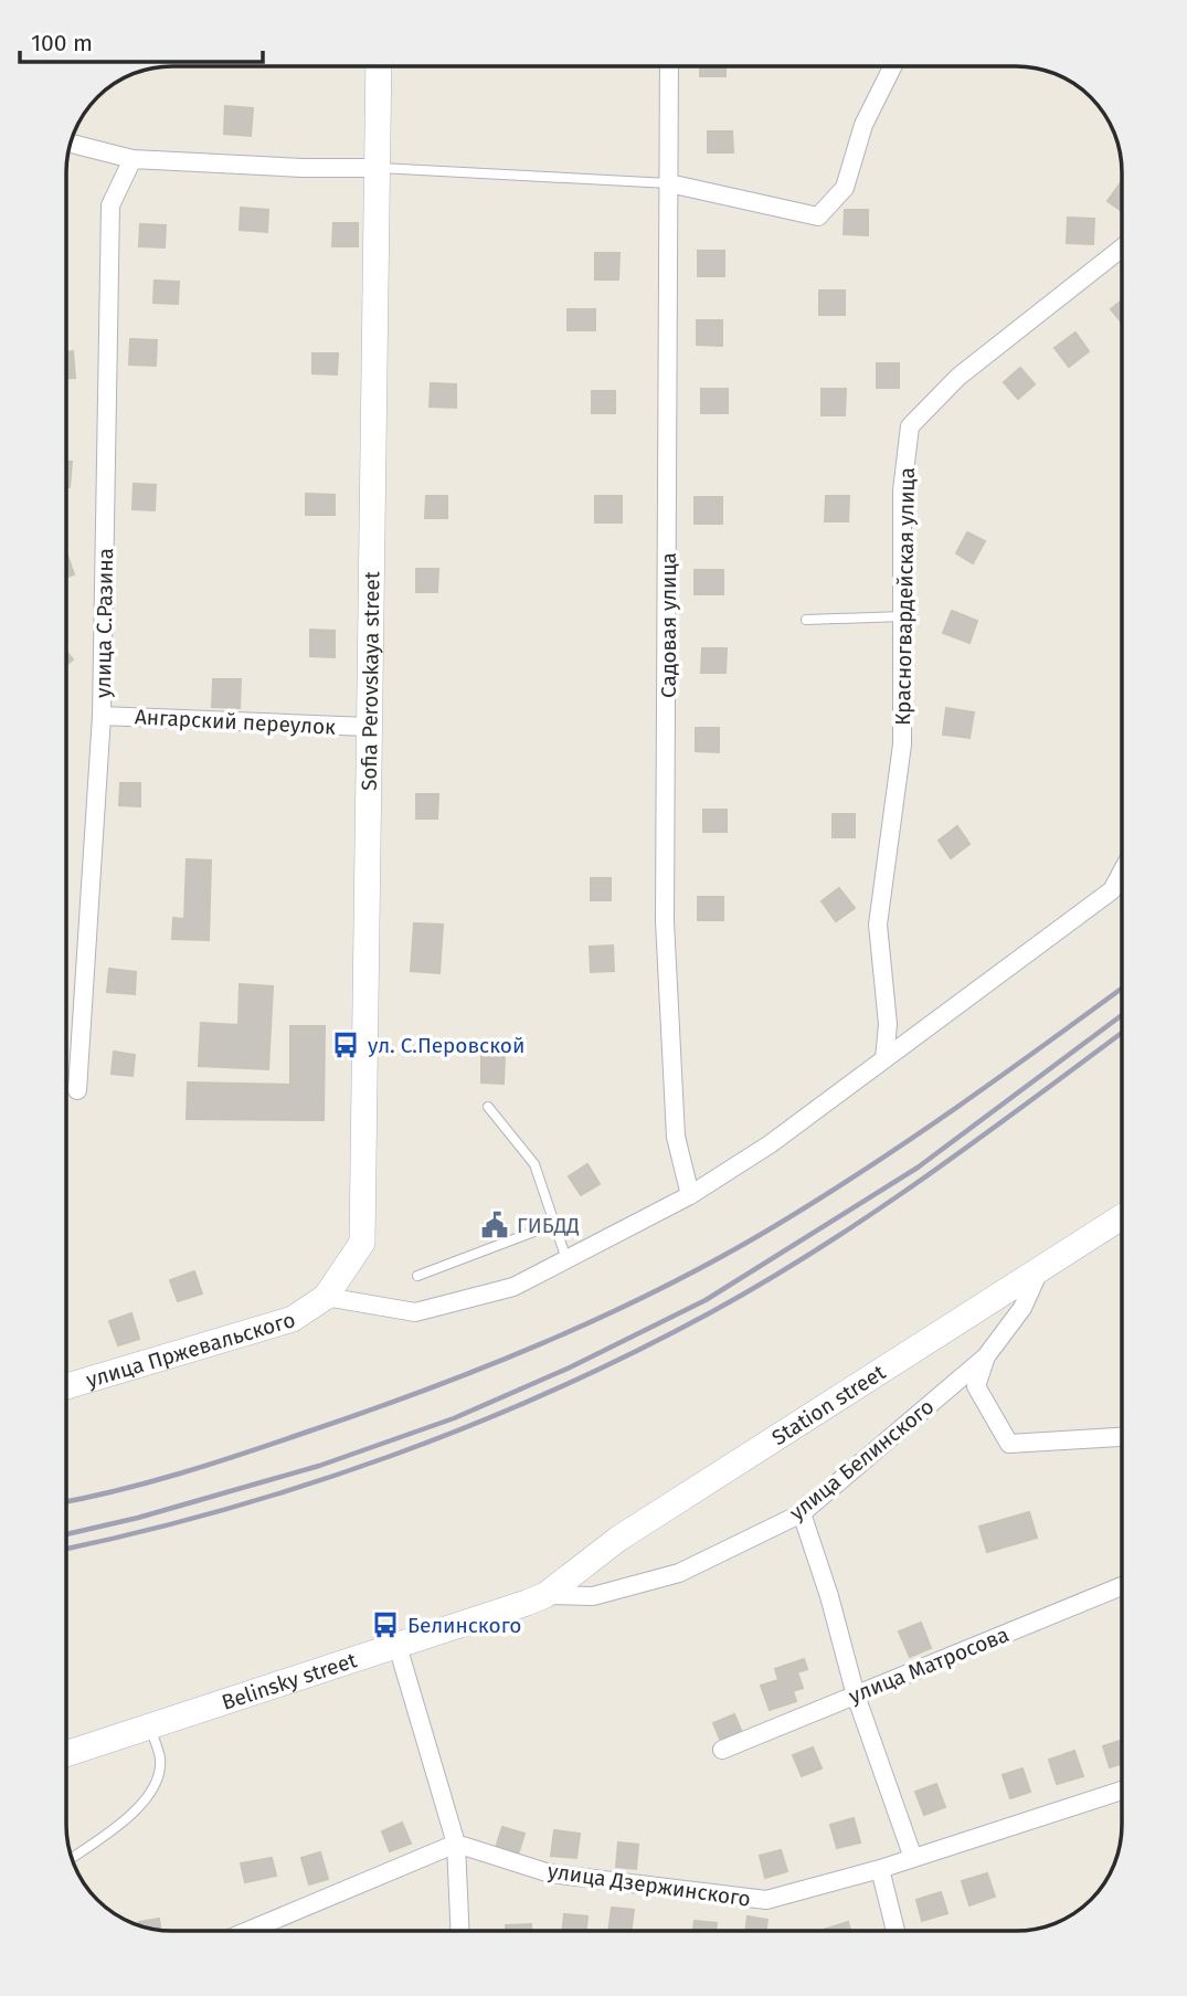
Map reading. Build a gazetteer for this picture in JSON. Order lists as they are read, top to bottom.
{
  "streets": {
    "main road": [
      "Sofia Perovskaya street",
      "улица Пржевальского",
      "Station street",
      "Belinsky street"
    ],
    "street": [
      "Красногвардейская улица",
      "улица С.Разина",
      "Садовая улица",
      "Ангарский переулок",
      "улица Белинского",
      "улица Матросова",
      "улица Дзержинского"
    ]
  },
  "crossings": [
    ["улица С.Разина", "Ангарский переулок"],
    ["Sofia Perovskaya street", "Ангарский переулок"],
    ["Sofia Perovskaya street", "улица Пржевальского"],
    ["Station street", "улица Белинского"],
    ["Station street", "Belinsky street"],
    ["улица Белинского", "Belinsky street"]
  ],
  "places": {
    "bus stop": ["ул. С.Перовской", "Белинского"],
    "public building": ["ГИБДД"]
  },
  "scale_bar": "100 m"
}
